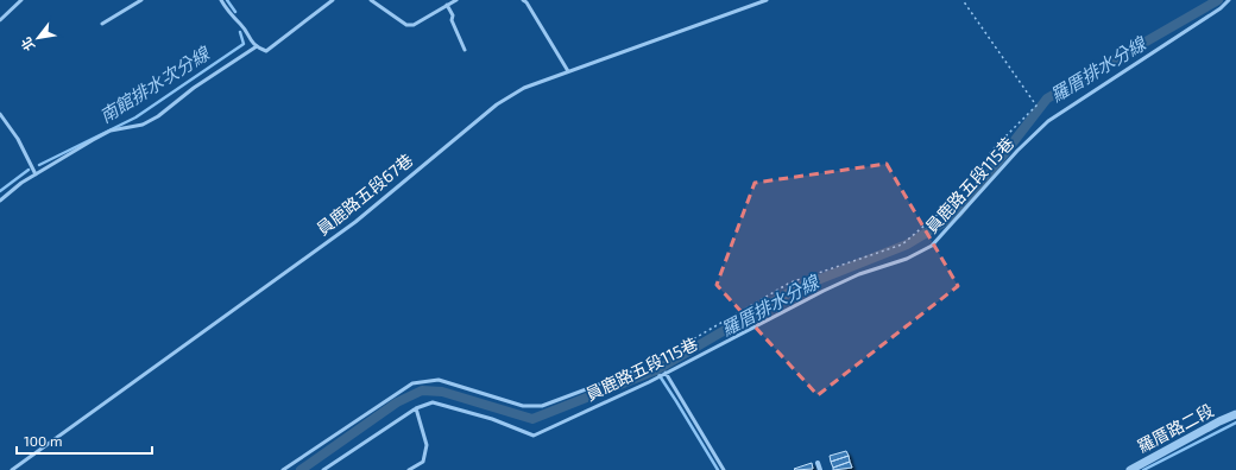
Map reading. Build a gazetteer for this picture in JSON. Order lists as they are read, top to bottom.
{
  "streets": {
    "street": ["羅厝路二段"],
    "lane": ["員鹿路五段115巷", "員鹿路五段67巷"]
  },
  "water": ["羅厝排水分線", "南館排水次分線"],
  "scale_bar": "100 m",
  "north": "bottom left"
}
